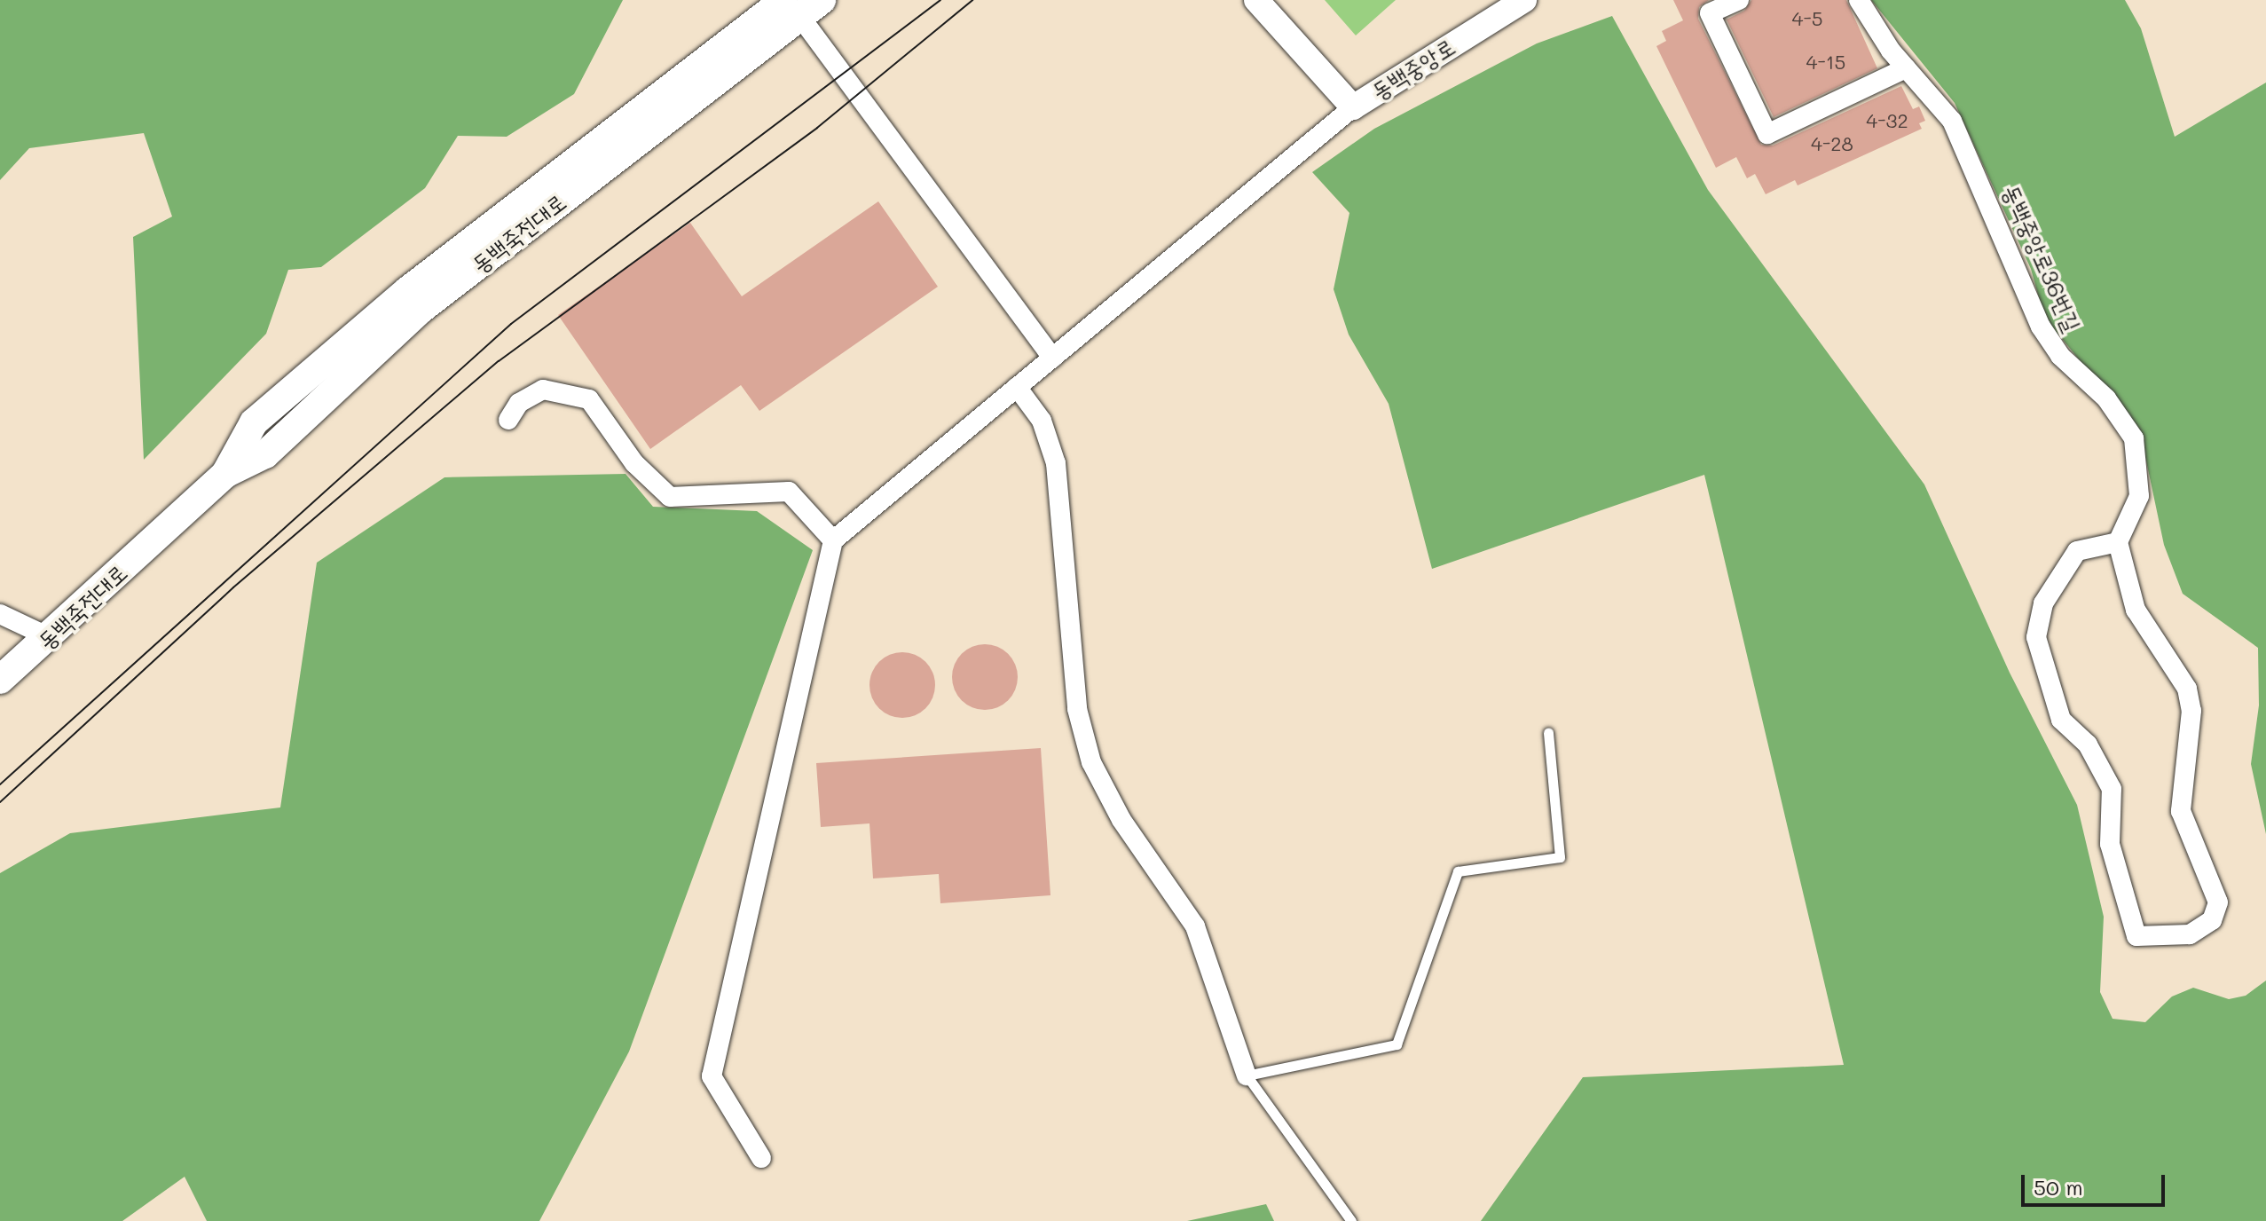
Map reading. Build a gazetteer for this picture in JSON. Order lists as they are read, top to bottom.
{
  "streets": {
    "main road": ["동백죽전대로"],
    "street": ["동백중앙로", "동백중앙로36번길"]
  },
  "house_numbers": [
    "4-5",
    "4-15",
    "4-32",
    "4-28"
  ],
  "scale_bar": "50 m"
}
